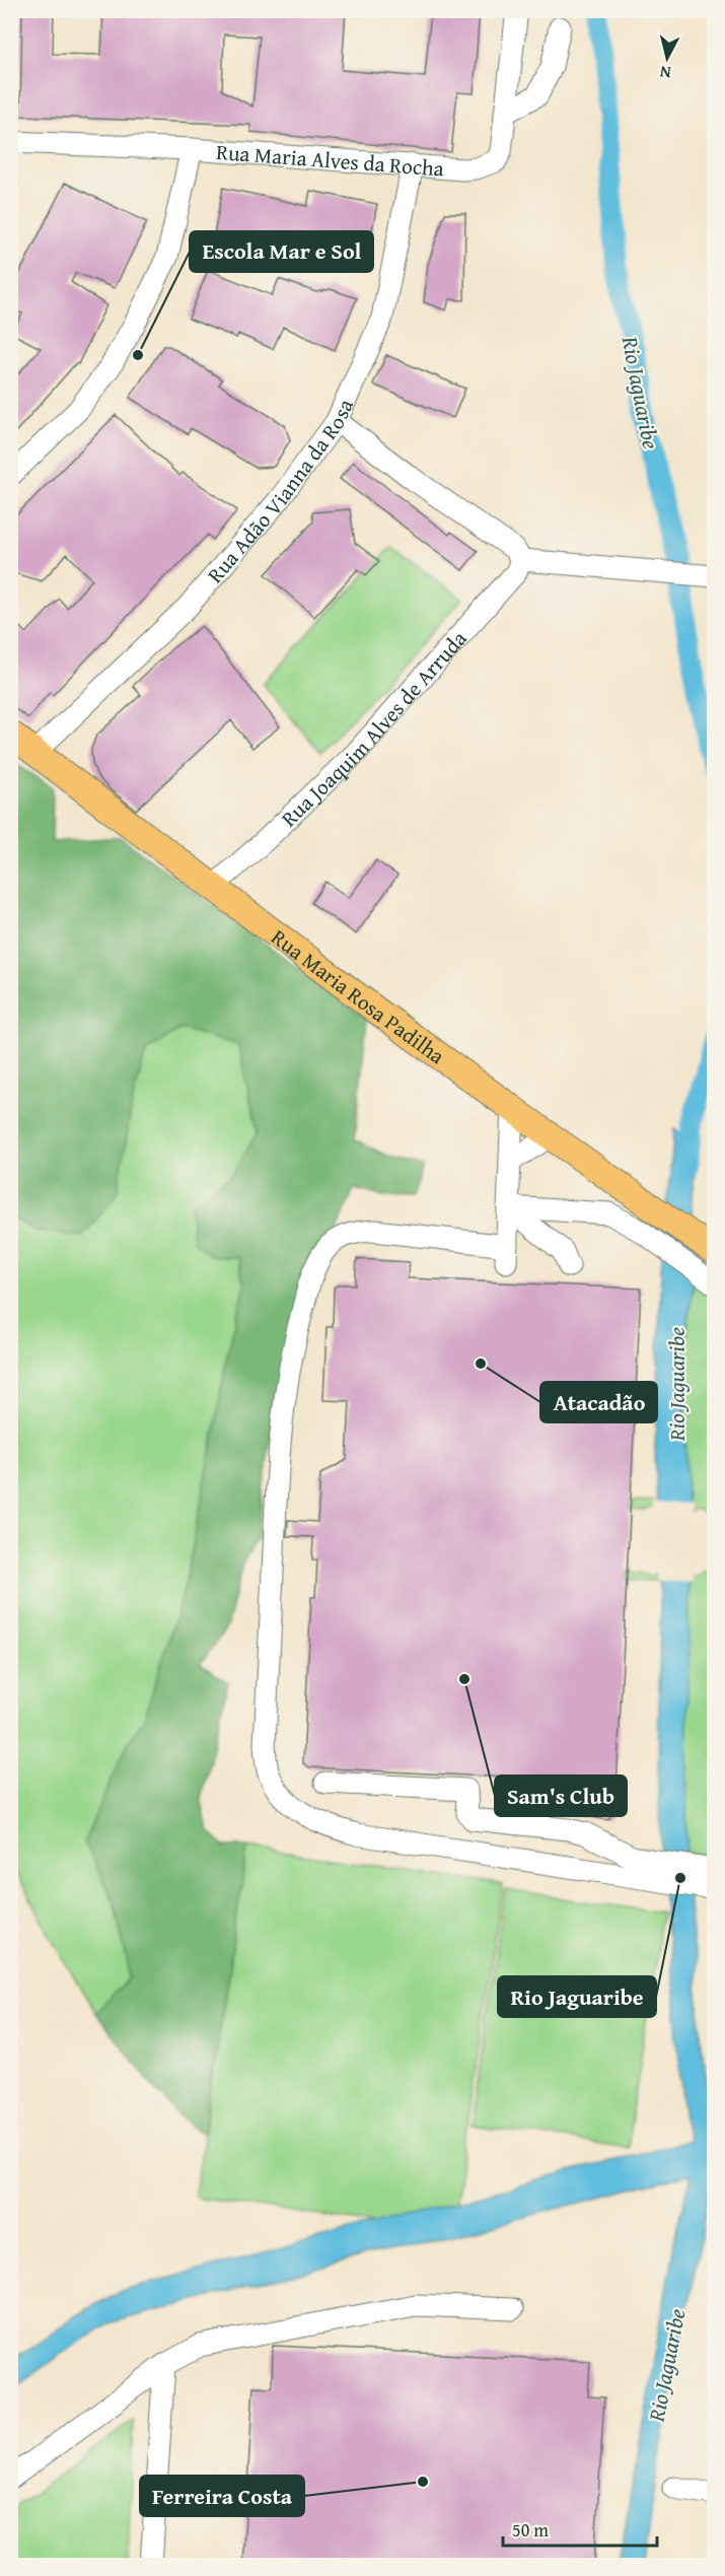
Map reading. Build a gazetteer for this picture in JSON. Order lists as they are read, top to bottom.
{
  "streets": {
    "main road": ["Rua Maria Rosa Padilha"],
    "street": ["Rua Maria Alves da Rocha", "Rua Adão Vianna da Rosa", "Rua Joaquim Alves de Arruda"]
  },
  "crossings": [
    ["Rua Maria Alves da Rocha", "Rua Adão Vianna da Rosa"],
    ["Rua Adão Vianna da Rosa", "Rua Maria Rosa Padilha"],
    ["Rua Joaquim Alves de Arruda", "Rua Maria Rosa Padilha"]
  ],
  "water": ["Rio Jaguaribe"],
  "places": [
    "Escola Mar e Sol",
    "Atacadão",
    "Sam's Club",
    "Rio Jaguaribe",
    "Ferreira Costa"
  ],
  "scale_bar": "50 m",
  "north": "bottom"
}
